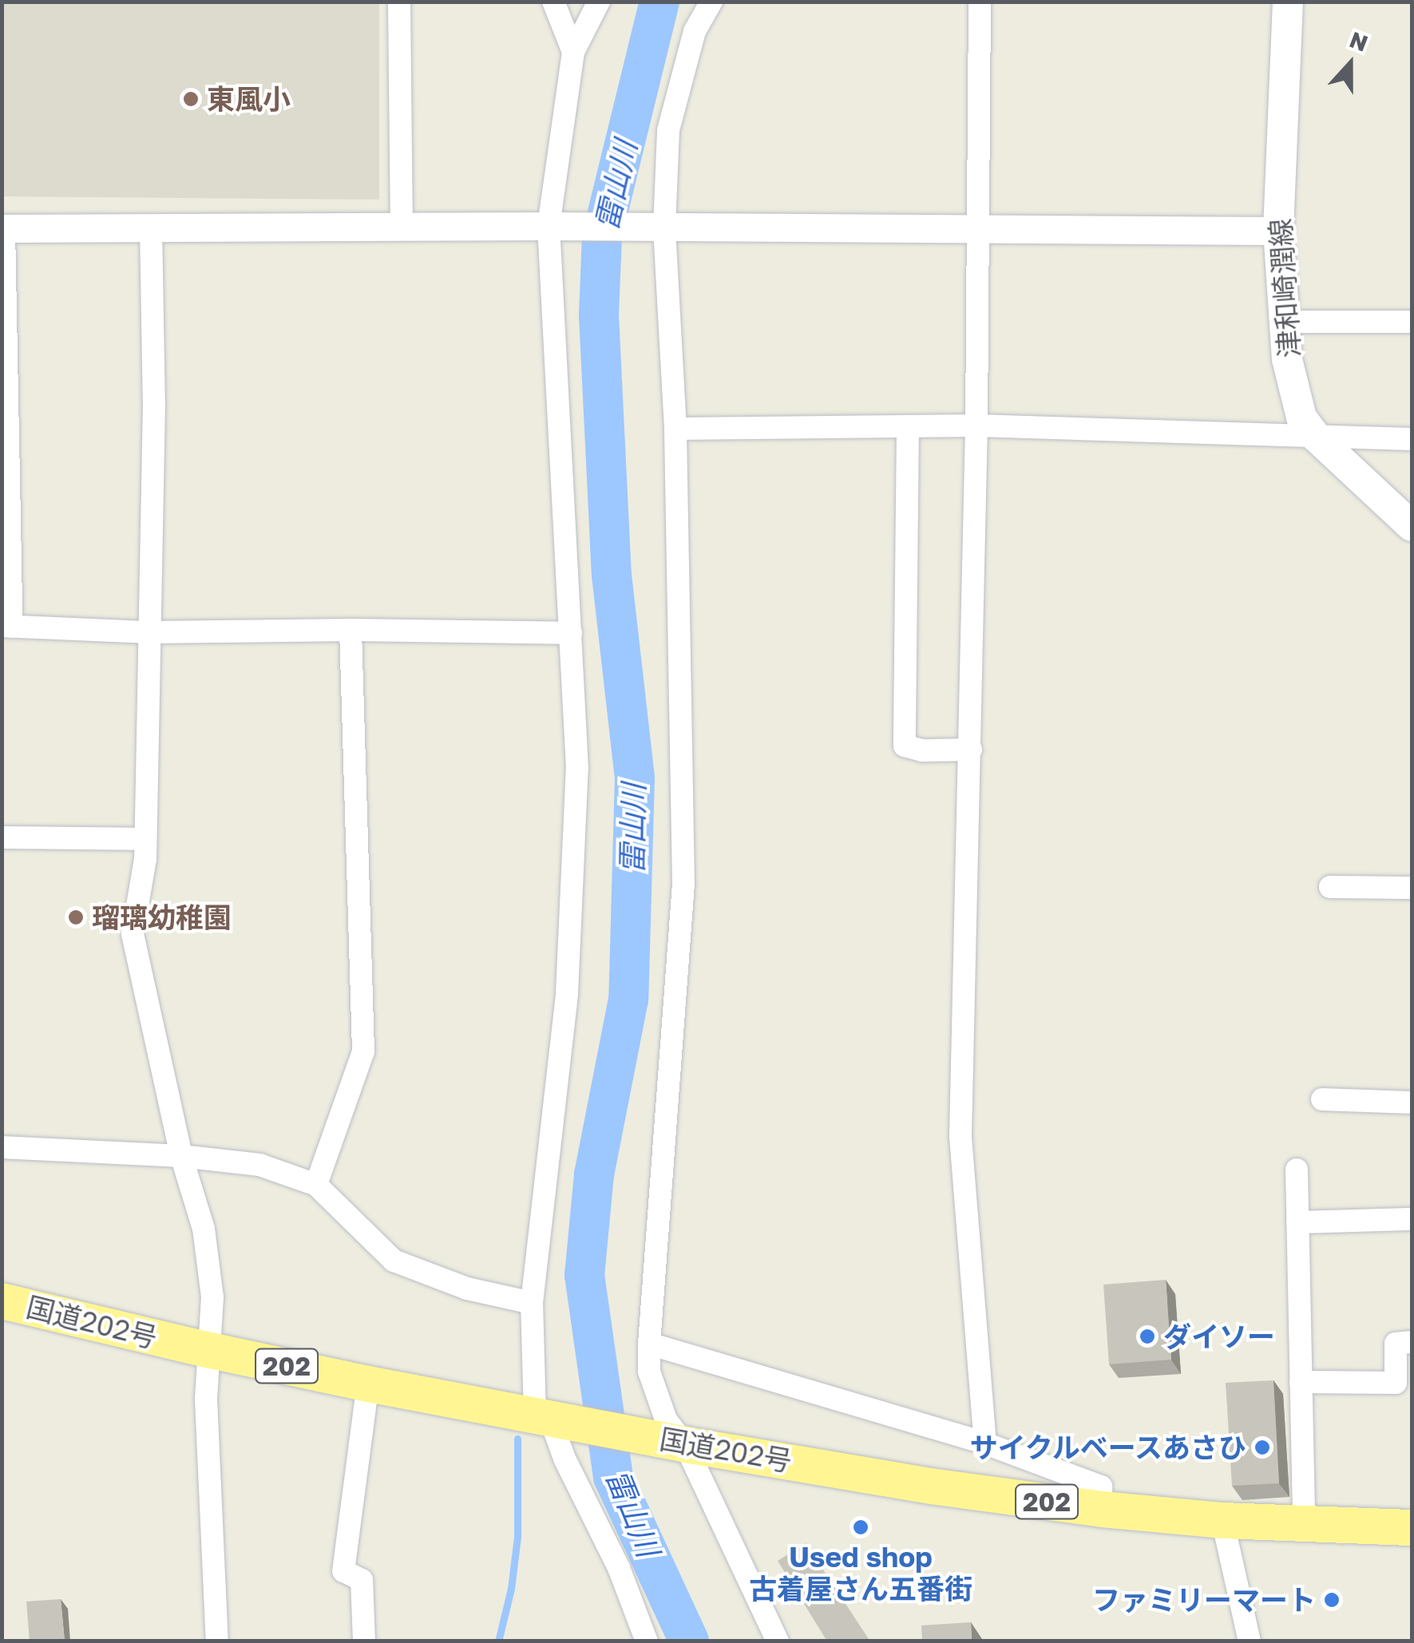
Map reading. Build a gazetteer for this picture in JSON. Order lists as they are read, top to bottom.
{
  "streets": {
    "highway": ["国道202号", "202"],
    "main road": ["津和崎潤線"]
  },
  "water": ["雷山川"],
  "places": [
    "東風小",
    "瑠璃幼稚園",
    "ダイソー",
    "サイクルベースあさひ",
    "Used shop 古着屋さん五番街",
    "ファミリーマート"
  ],
  "north": "top"
}
